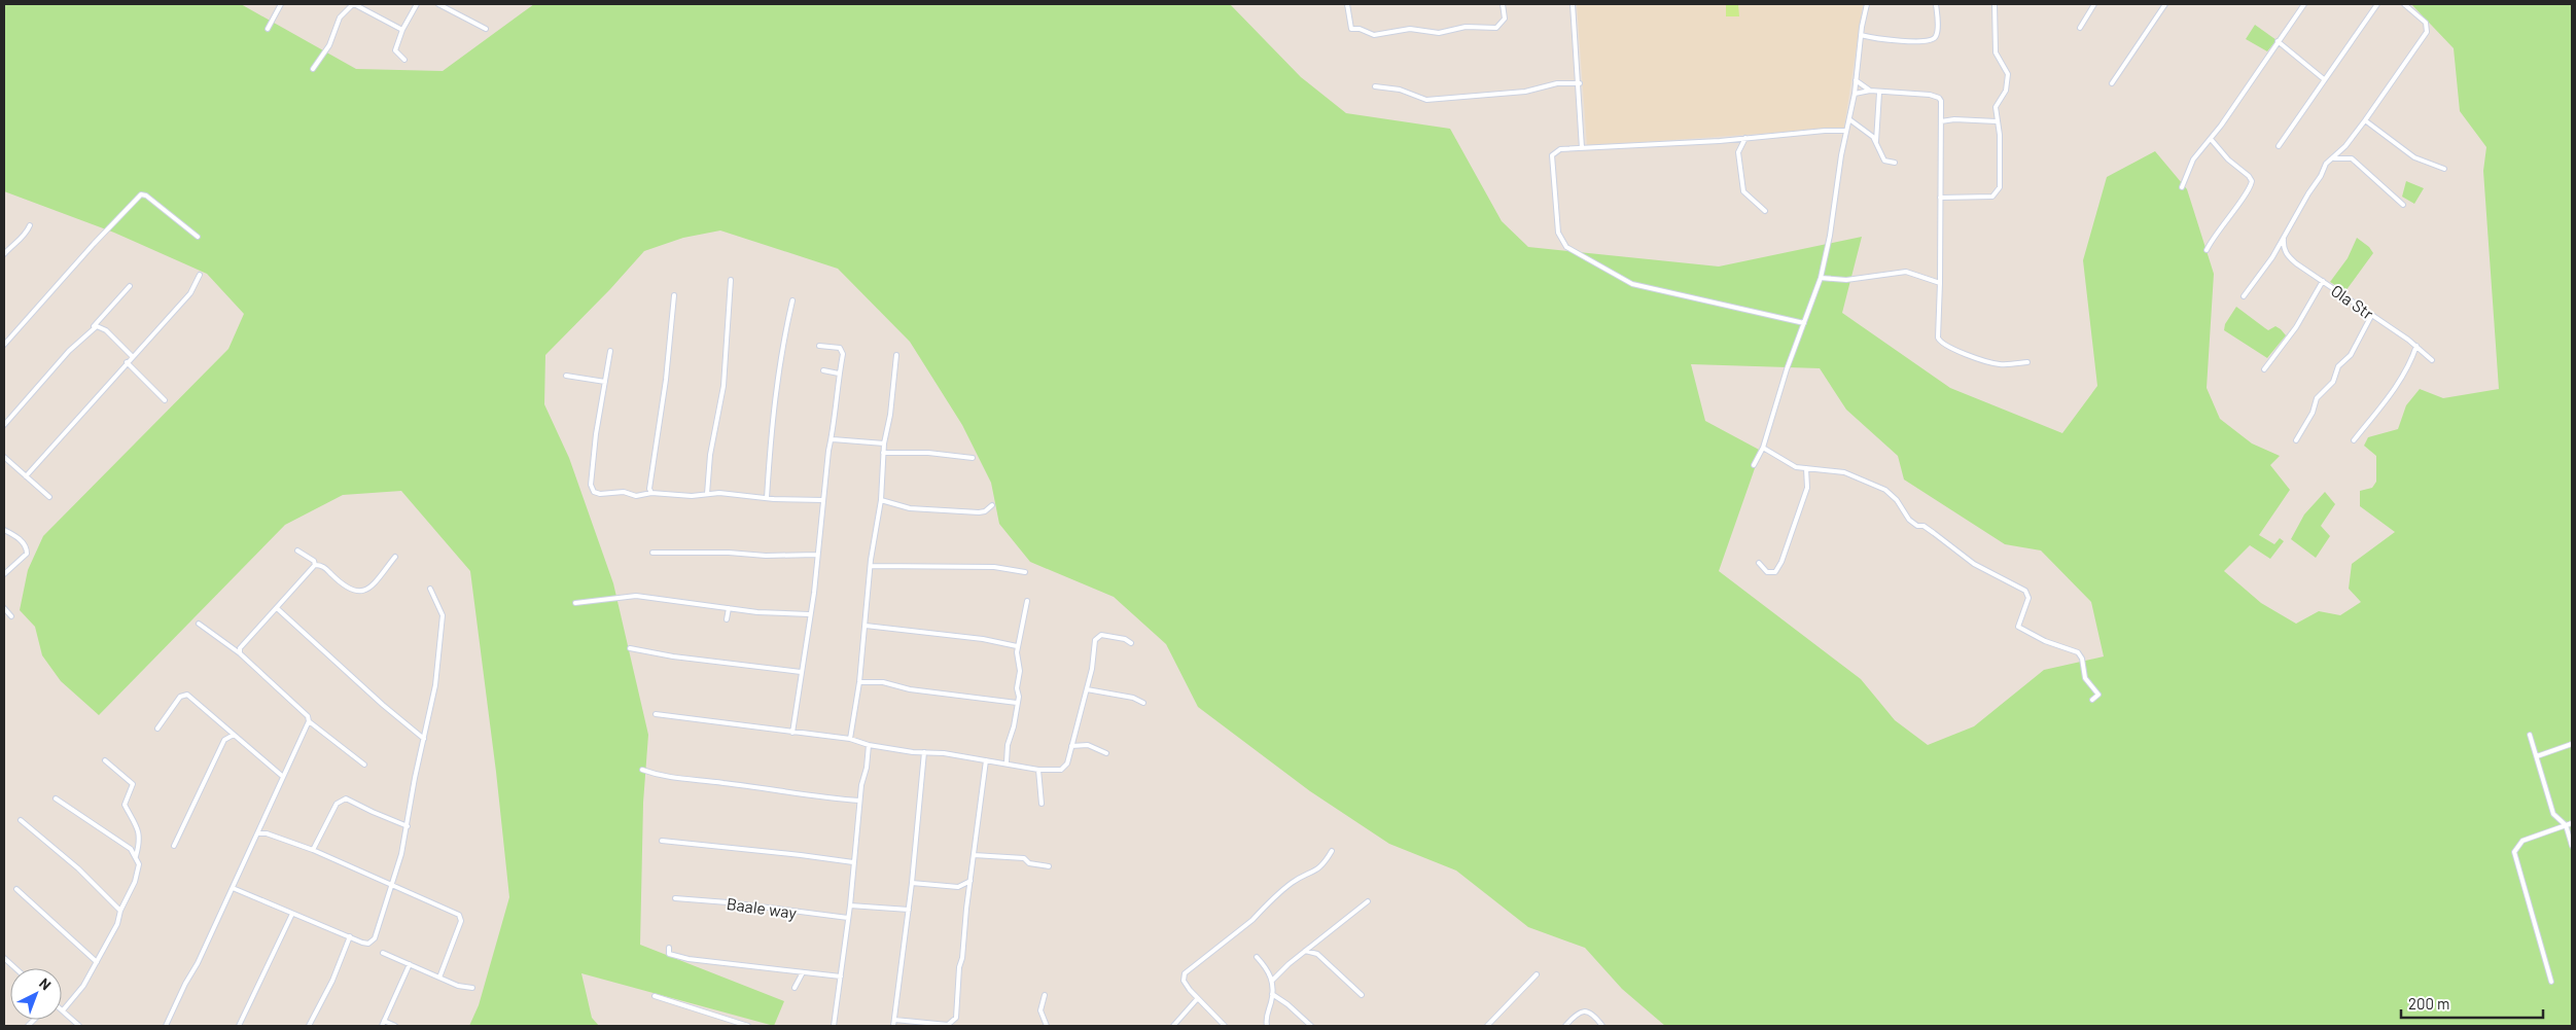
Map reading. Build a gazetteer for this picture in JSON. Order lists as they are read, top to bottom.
{
  "streets": {
    "street": ["Ola Str", "Baale way"]
  },
  "scale_bar": "200 m",
  "north": "top right"
}
